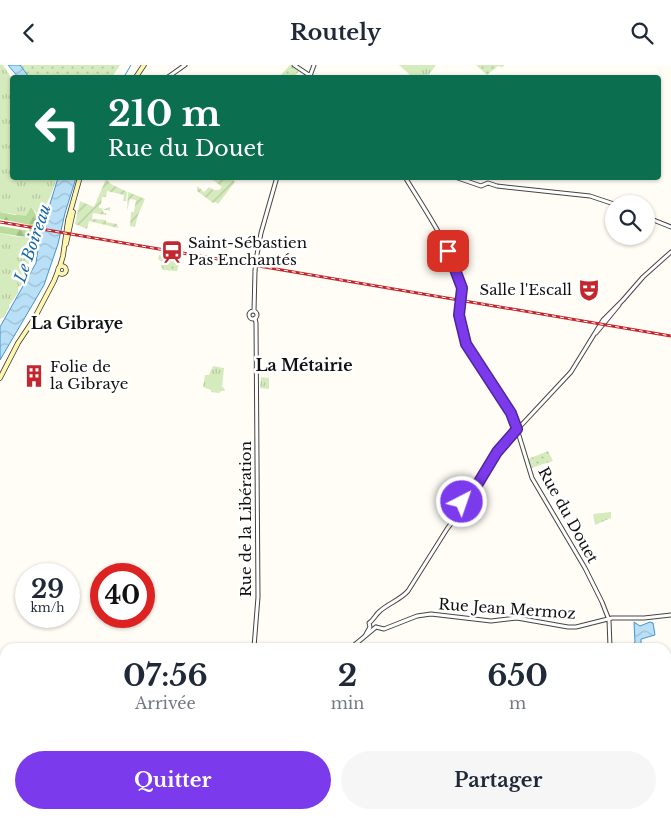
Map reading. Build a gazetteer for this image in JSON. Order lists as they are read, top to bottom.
{
  "streets": {
    "street": ["Rue du Douet", "Rue de la Libération", "Rue Jean Mermoz"]
  },
  "crossings": [
    ["Rue du Douet", "Rue Jean Mermoz"]
  ],
  "districts": ["La Gibraye", "La Métairie"],
  "water": ["Le Boireau"],
  "places": {
    "station": ["Saint-Sébastien Pas Enchantés"],
    "theatre": ["Salle l'Escall"],
    "building": ["Folie de la Gibraye"]
  },
  "page": {
    "header": "Routely",
    "turn": ["210 m", "Rue du Douet"],
    "speed": "29 km/h",
    "limit": "40",
    "eta": [
      "07:56",
      "Arrivée",
      "2",
      "min",
      "650",
      "m"
    ],
    "buttons": ["Quitter", "Partager"]
  }
}
